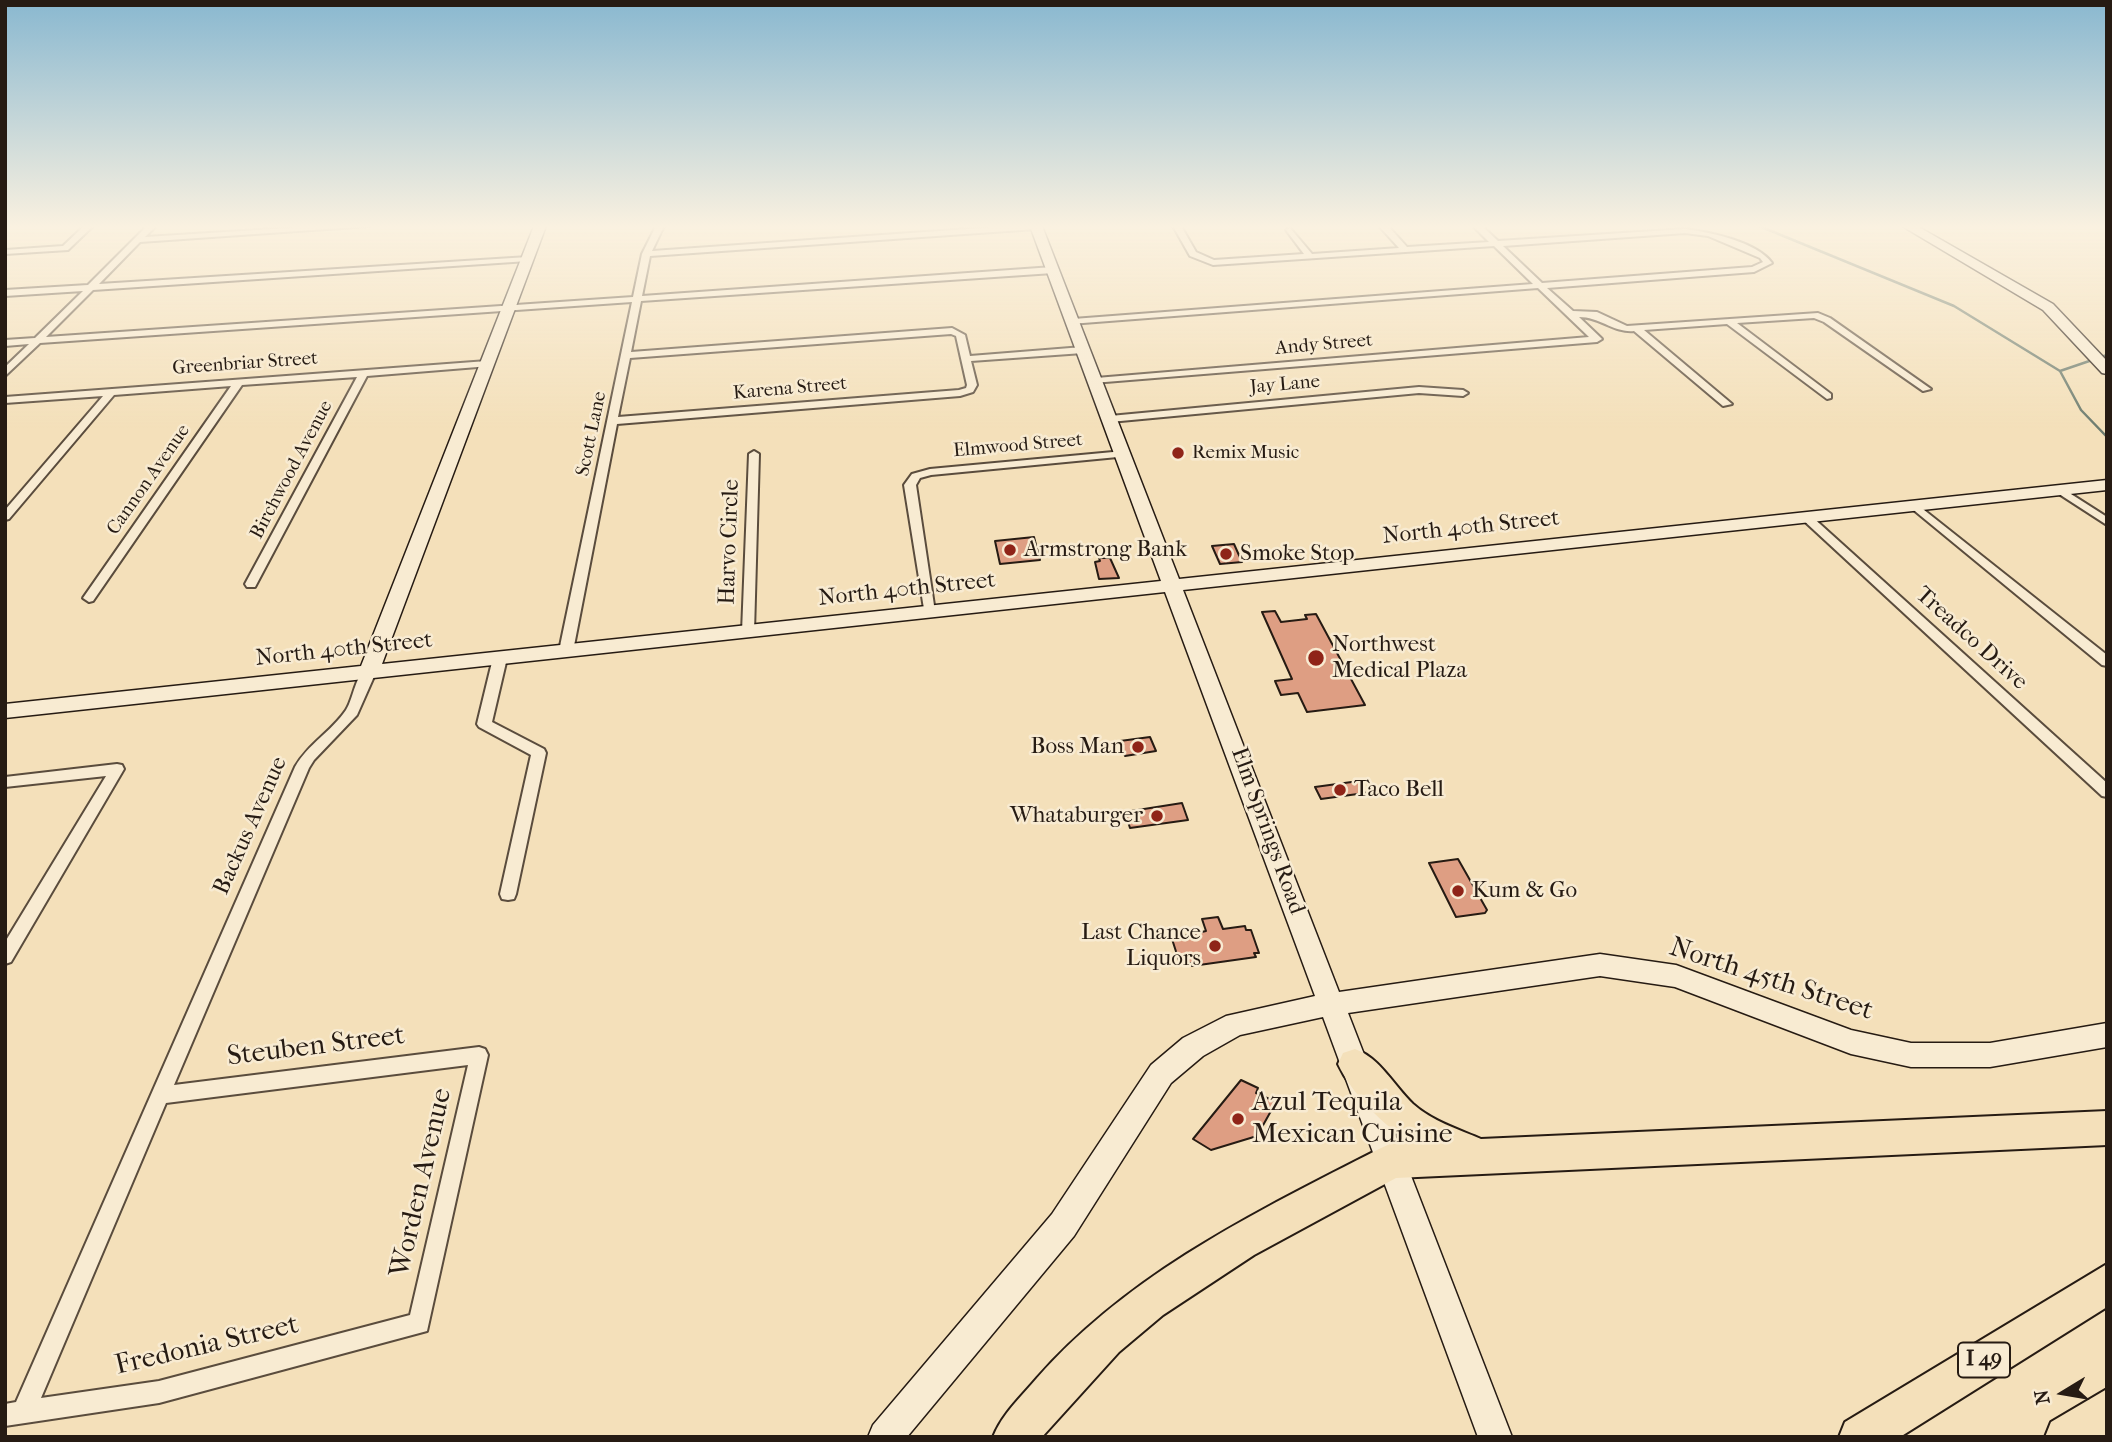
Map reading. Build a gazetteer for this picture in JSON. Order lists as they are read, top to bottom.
{
  "streets": {
    "highway": ["I 49"],
    "street": [
      "Andy Street",
      "Greenbriar Street",
      "Jay Lane",
      "Karena Street",
      "Scott Lane",
      "Elmwood Street",
      "Birchwood Avenue",
      "Cannon Avenue",
      "North 40th Street",
      "Harvo Circle",
      "Treadco Drive",
      "Backus Avenue",
      "Elm Springs Road",
      "North 45th Street",
      "Steuben Street",
      "Worden Avenue",
      "Fredonia Street"
    ]
  },
  "crossings": [
    ["Andy Street", "Elm Springs Road"],
    ["Greenbriar Street", "Birchwood Avenue"],
    ["Greenbriar Street", "Cannon Avenue"],
    ["Greenbriar Street", "Backus Avenue"],
    ["Jay Lane", "Elm Springs Road"],
    ["Karena Street", "Scott Lane"],
    ["Scott Lane", "North 40th Street"],
    ["Elmwood Street", "North 40th Street"],
    ["Elmwood Street", "Elm Springs Road"],
    ["North 40th Street", "Harvo Circle"],
    ["North 40th Street", "Treadco Drive"],
    ["North 40th Street", "Backus Avenue"],
    ["North 40th Street", "Elm Springs Road"],
    ["Backus Avenue", "Steuben Street"],
    ["Backus Avenue", "Fredonia Street"],
    ["Elm Springs Road", "North 45th Street"],
    ["Steuben Street", "Worden Avenue"],
    ["Worden Avenue", "Fredonia Street"]
  ],
  "places": [
    "Remix Music",
    "Armstrong Bank",
    "Smoke Stop",
    "Northwest Medical Plaza",
    "Boss Man",
    "Taco Bell",
    "Whataburger",
    "Kum & Go",
    "Last Chance Liquors",
    "Azul Tequila Mexican Cuisine"
  ],
  "north": "left"
}
